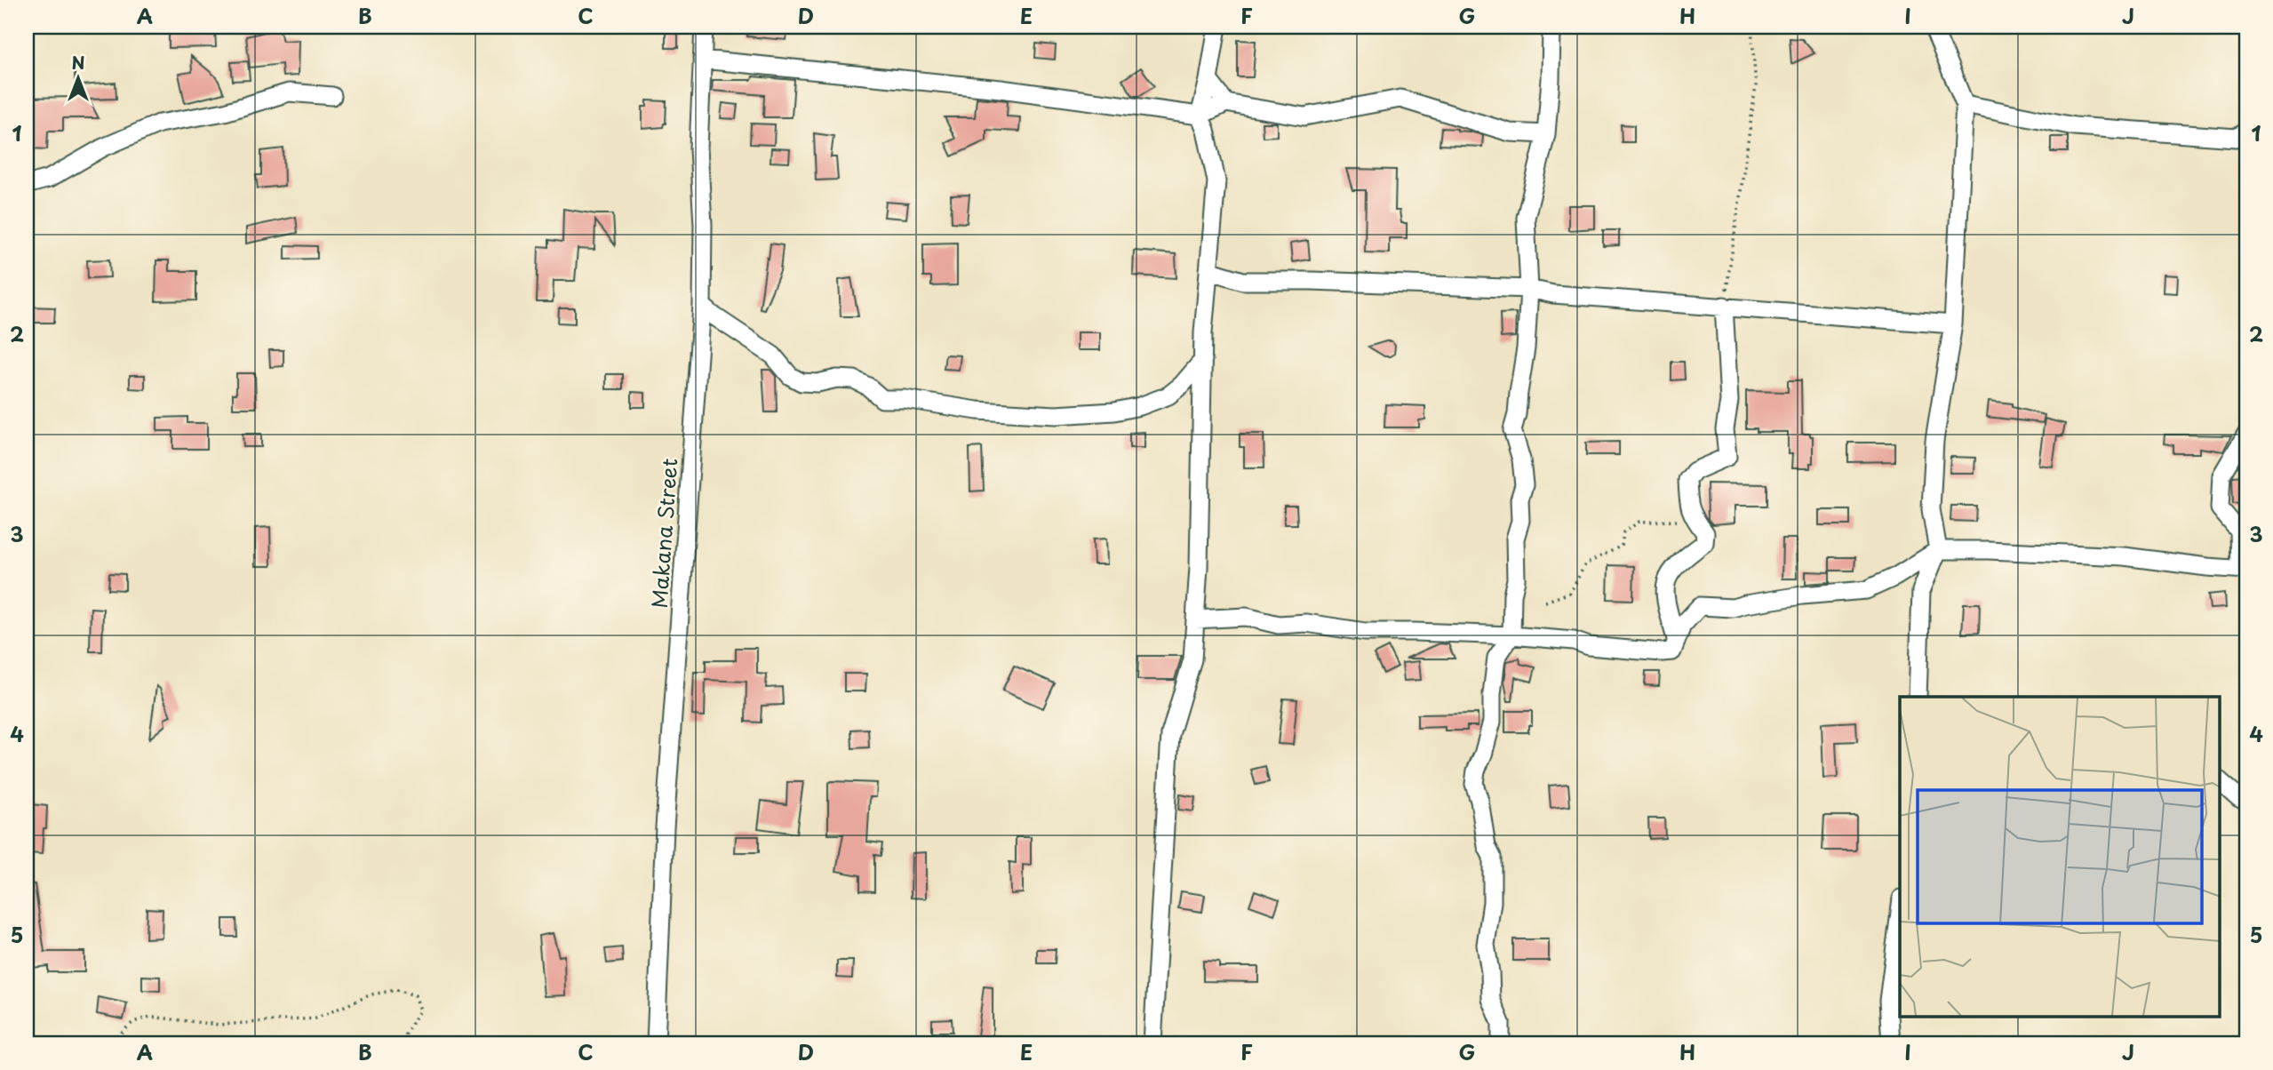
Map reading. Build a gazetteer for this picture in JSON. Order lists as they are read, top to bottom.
{
  "streets": {
    "street": ["Makana Street"]
  },
  "north": "top",
  "grid": {
    "columns": [
      "A",
      "B",
      "C",
      "D",
      "E",
      "F",
      "G",
      "H",
      "I",
      "J"
    ],
    "rows": [
      "1",
      "2",
      "3",
      "4",
      "5"
    ]
  }
}
